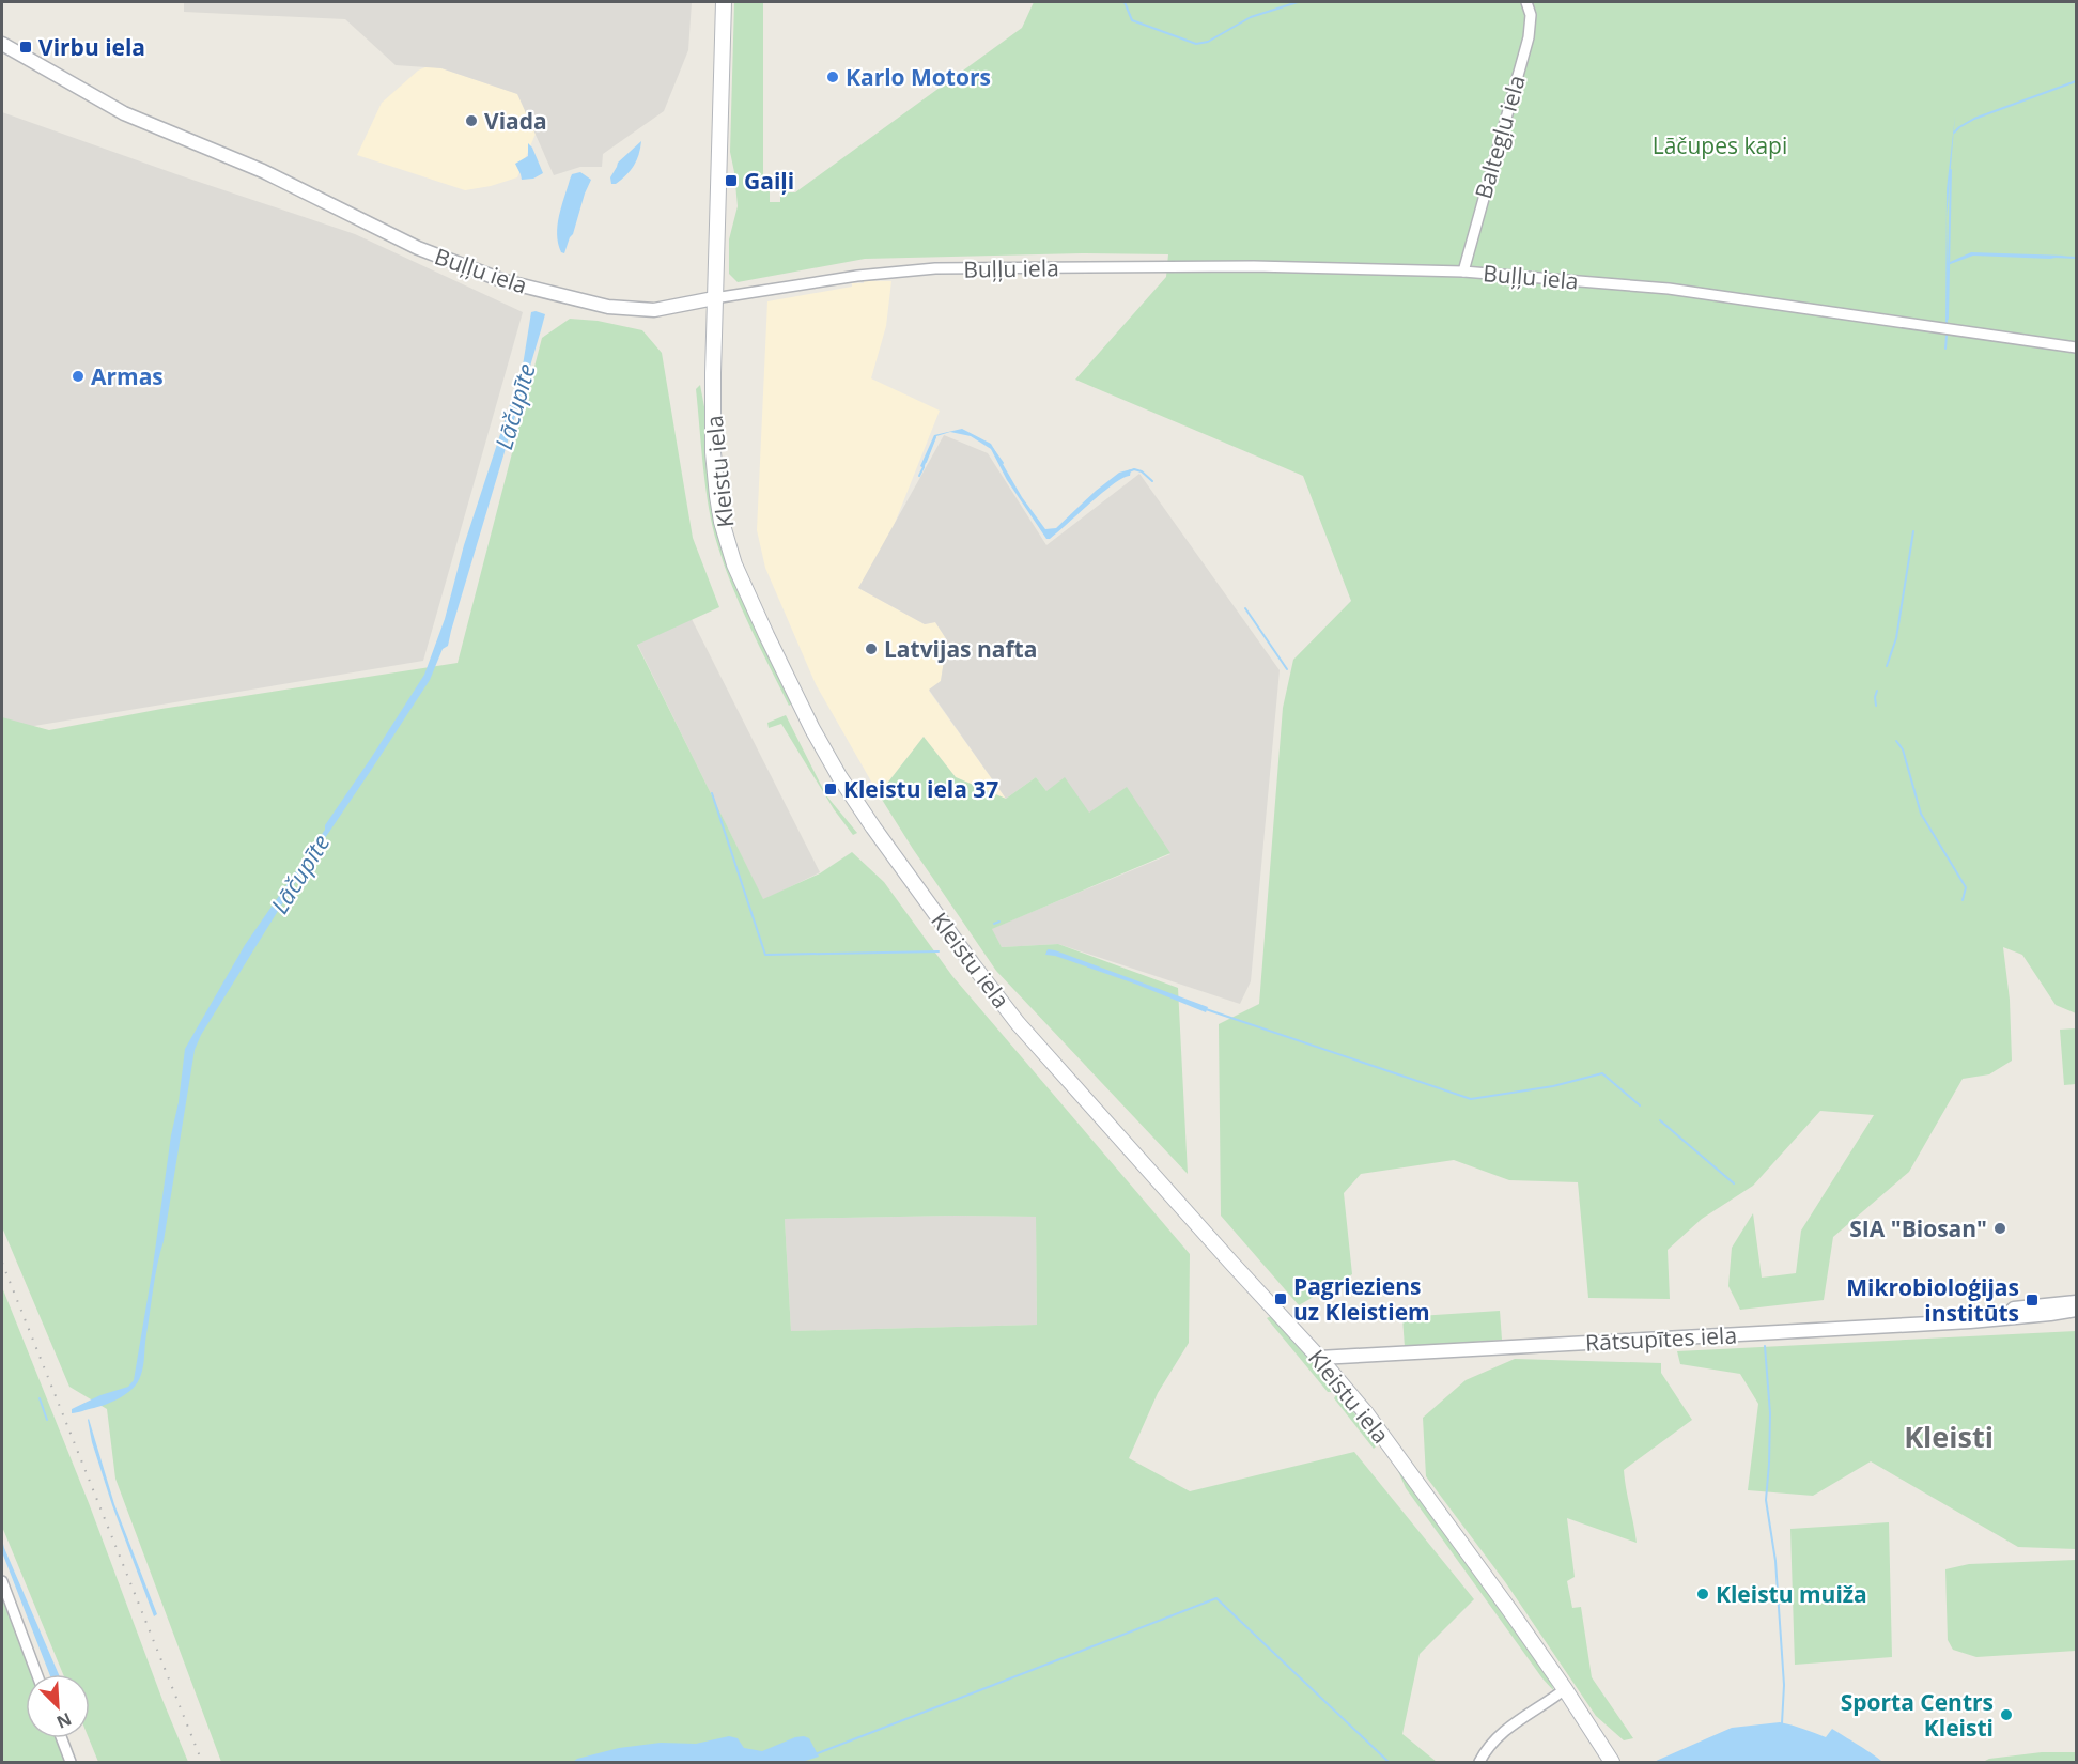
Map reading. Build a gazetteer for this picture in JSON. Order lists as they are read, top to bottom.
{
  "streets": {
    "main road": ["Kleistu iela"],
    "street": ["Baltegļu iela", "Buļļu iela", "Rātsupītes iela"]
  },
  "crossings": [
    ["Baltegļu iela", "Buļļu iela"],
    ["Buļļu iela", "Kleistu iela"],
    ["Kleistu iela", "Rātsupītes iela"]
  ],
  "districts": ["Kleisti"],
  "water": ["Lāčupīte"],
  "parks": ["Lāčupes kapi"],
  "places": {
    "transit": [
      "Virbu iela",
      "Gaiļi",
      "Kleistu iela 37",
      "Pagrieziens uz Kleistiem",
      "Mikrobioloģijas institūts"
    ],
    "other": [
      "Karlo Motors",
      "Viada",
      "Armas",
      "Latvijas nafta",
      "SIA \"Biosan\"",
      "Kleistu muiža",
      "Sporta Centrs Kleisti"
    ]
  },
  "north": "bottom right"
}
